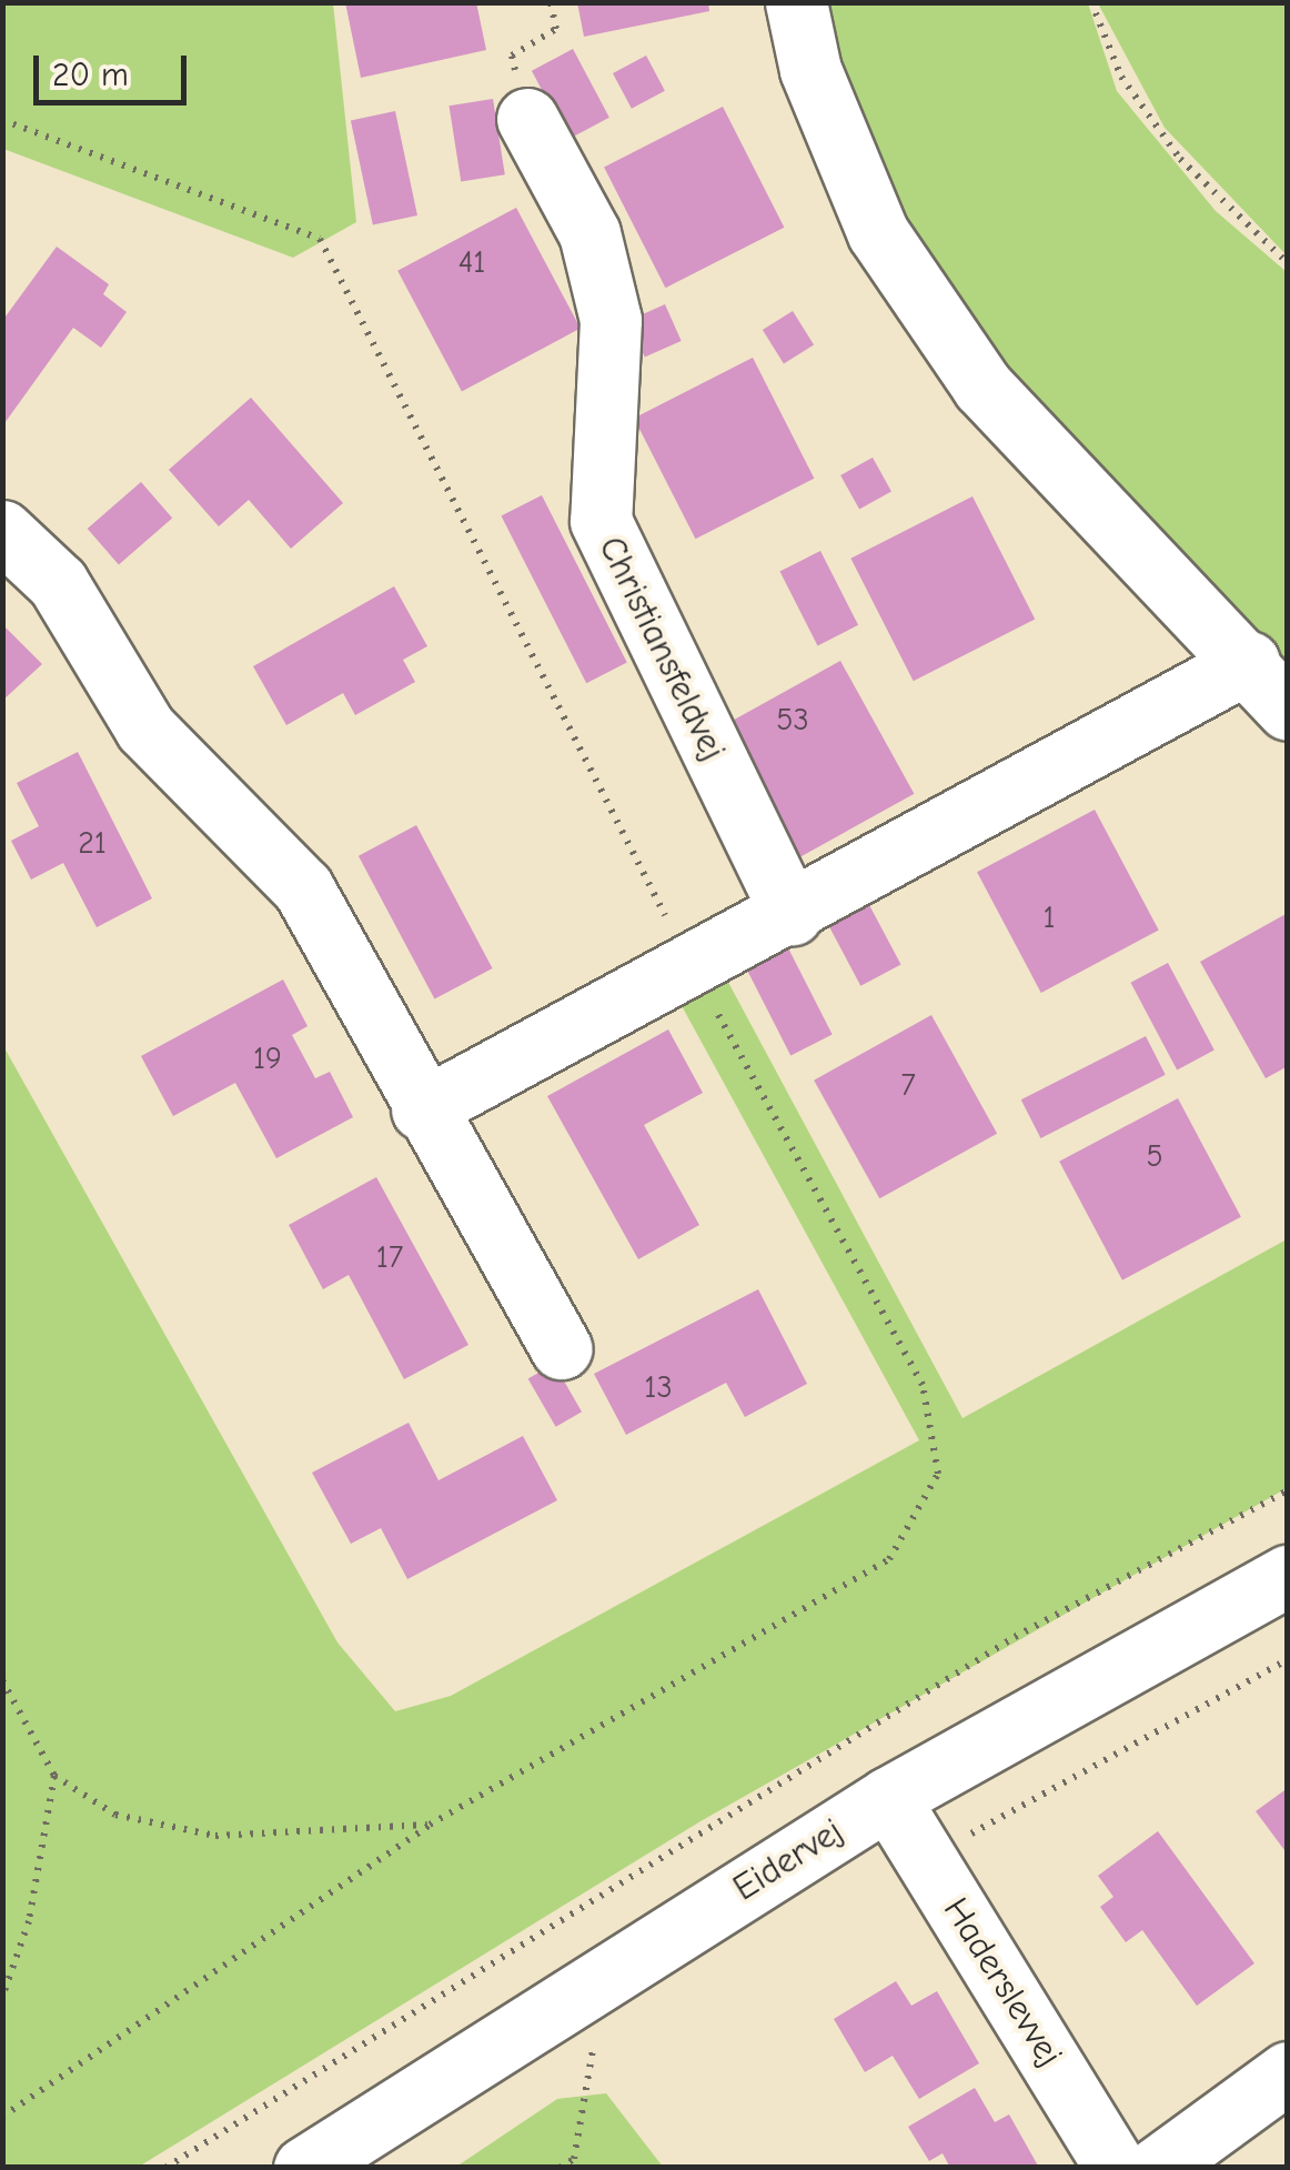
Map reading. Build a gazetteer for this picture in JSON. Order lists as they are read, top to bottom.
{
  "streets": {
    "street": ["Christiansfeldvej", "Eidervej", "Haderslevvej"]
  },
  "crossings": [
    ["Eidervej", "Haderslevvej"]
  ],
  "house_numbers": [
    "41",
    "53",
    "21",
    "1",
    "19",
    "7",
    "5",
    "17",
    "13"
  ],
  "scale_bar": "20 m"
}
